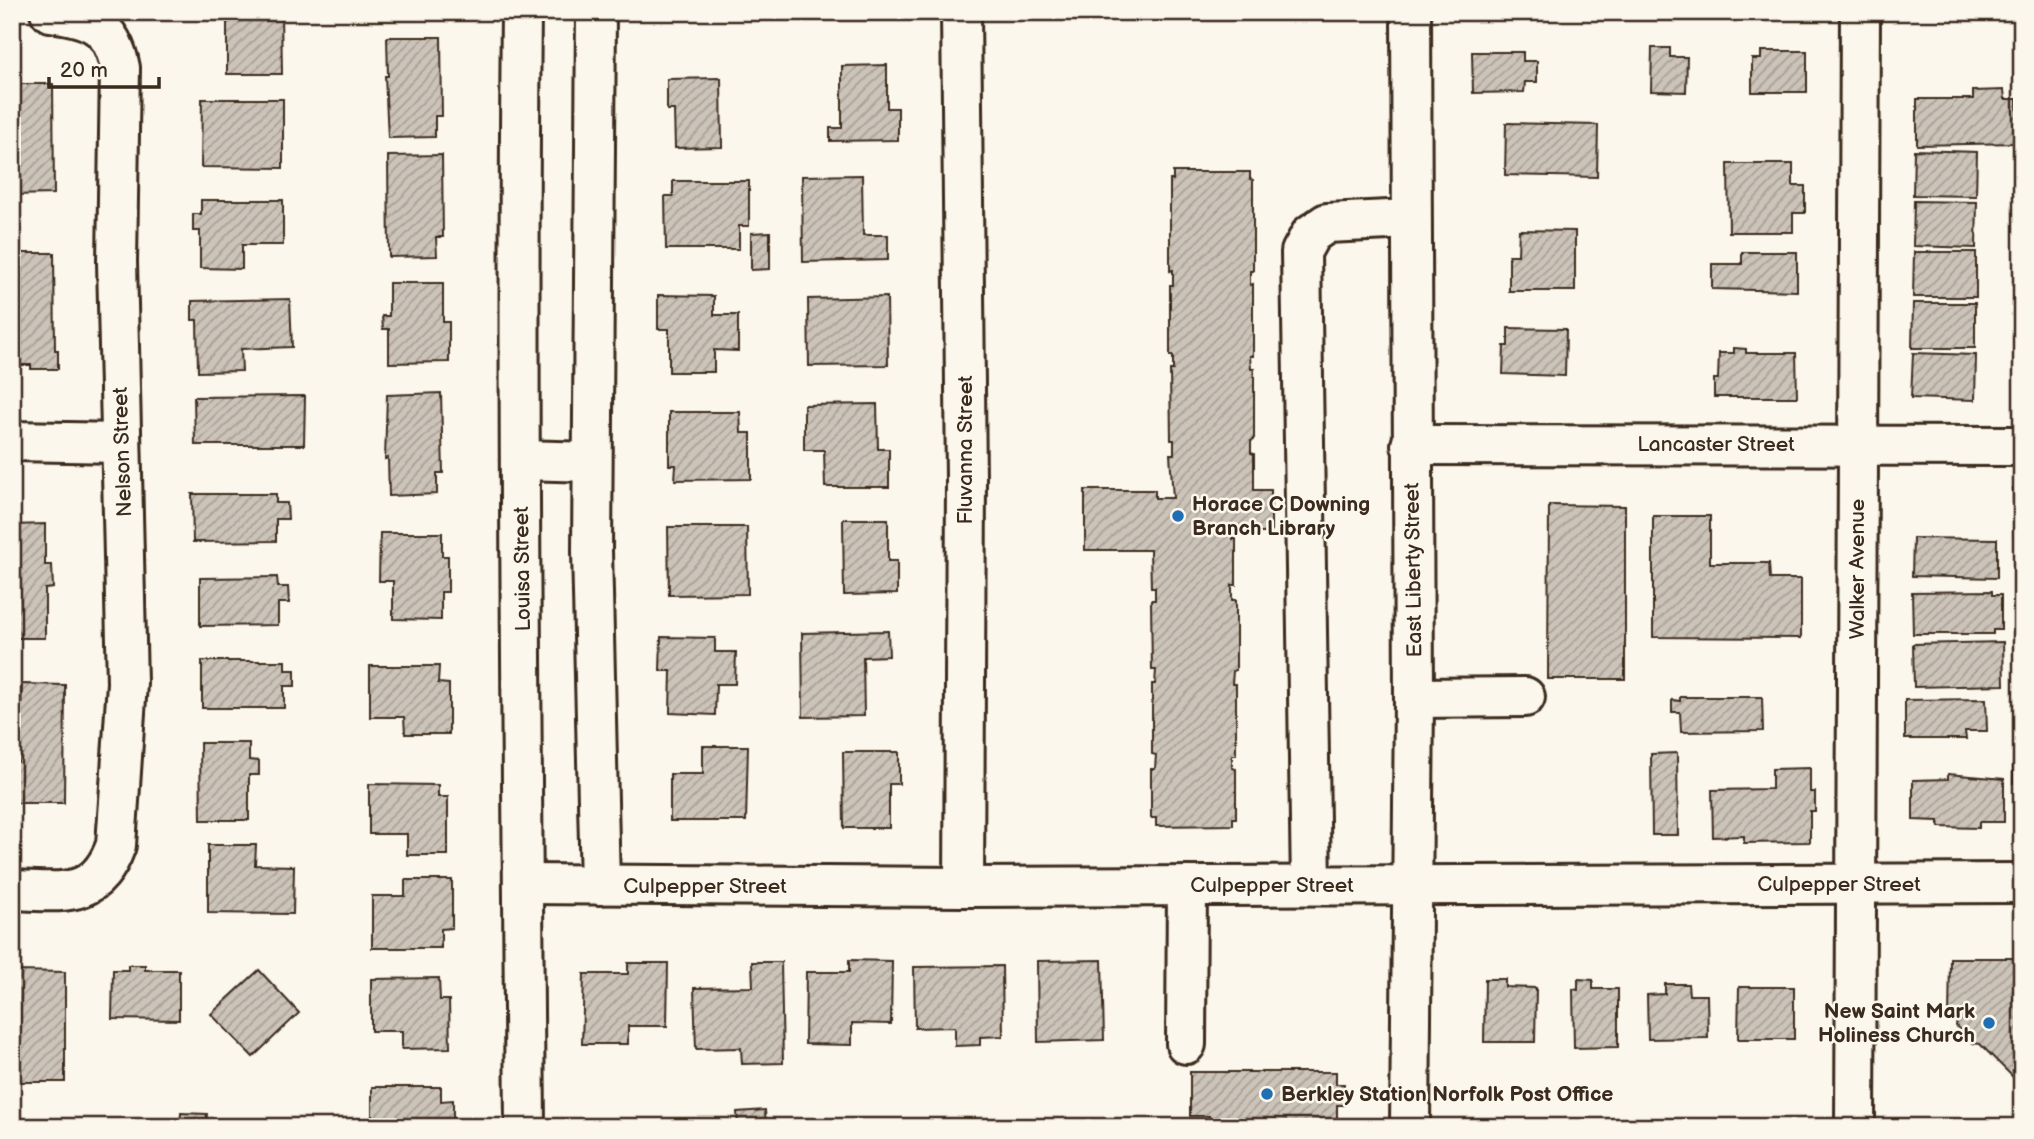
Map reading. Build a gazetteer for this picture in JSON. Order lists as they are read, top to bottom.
{
  "streets": {
    "street": [
      "Lancaster Street",
      "Fluvanna Street",
      "Nelson Street",
      "Louisa Street",
      "Walker Avenue",
      "East Liberty Street",
      "Culpepper Street"
    ]
  },
  "crossings": [
    ["Lancaster Street", "Walker Avenue"],
    ["Lancaster Street", "East Liberty Street"],
    ["Fluvanna Street", "Culpepper Street"],
    ["Louisa Street", "Culpepper Street"],
    ["Walker Avenue", "Culpepper Street"],
    ["East Liberty Street", "Culpepper Street"]
  ],
  "places": ["Horace C Downing Branch Library", "New Saint Mark Holiness Church", "Berkley Station Norfolk Post Office"],
  "scale_bar": "20 m"
}
